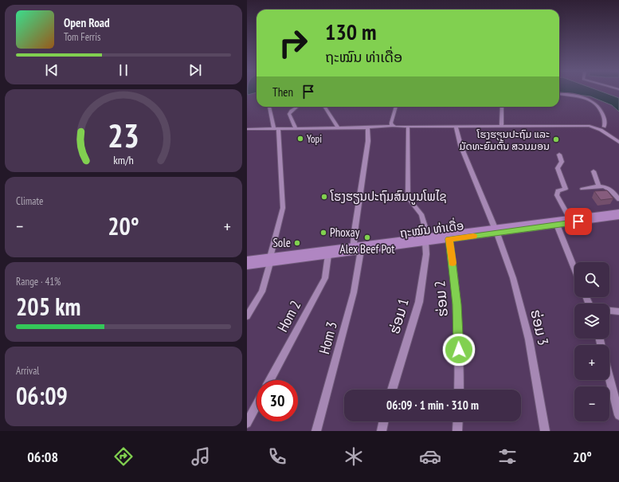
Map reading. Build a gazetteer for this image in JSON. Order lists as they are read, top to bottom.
{
  "streets": {
    "main road": ["ຖະໝົນ ທ່າເດື່ອ"],
    "street": [
      "ຮ່ອມ 2",
      "Hom 2",
      "ຮ່ອມ 1",
      "ຮ່ອມ 3",
      "Hom 3"
    ]
  },
  "crossings": [
    ["ຖະໝົນ ທ່າເດື່ອ", "ຮ່ອມ 2"],
    ["ຖະໝົນ ທ່າເດື່ອ", "Hom 2"],
    ["ຖະໝົນ ທ່າເດື່ອ", "ຮ່ອມ 1"],
    ["ຖະໝົນ ທ່າເດື່ອ", "ຮ່ອມ 3"],
    ["ຖະໝົນ ທ່າເດື່ອ", "Hom 3"]
  ],
  "places": [
    "Yopi",
    "ໂຮງຮຽນປະຖົມ ແລະ ມັດທະຍົມຕົ້ນ ສວນມອນ",
    "ໂຮງຮຽນປະຖົມສົມບູນໂພໄຊ",
    "Phoxay",
    "Alex Beef Pot",
    "Sole"
  ],
  "page": {
    "turn": ["130 m", "ຖະໝົນ ທ່າເດື່ອ"],
    "song": ["Open Road", "Tom Ferris"],
    "then": "Then",
    "tile": [
      "Climate",
      ["Range · 41%", "205 km"],
      ["Arrival", "06:09"]
    ],
    "heat": ["−", "20°", "+"],
    "map_buttons": ["+", "−"],
    "limit": "30",
    "trip": "06:09 · 1 min · 310 m",
    "tabs": ["06:08", "20°"],
    "gauge": ["23", "km/h"]
  }
}
